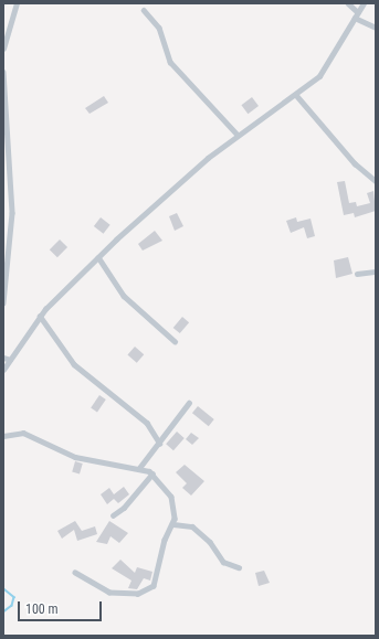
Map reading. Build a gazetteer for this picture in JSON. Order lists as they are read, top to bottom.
{
  "scale_bar": "100 m"
}
